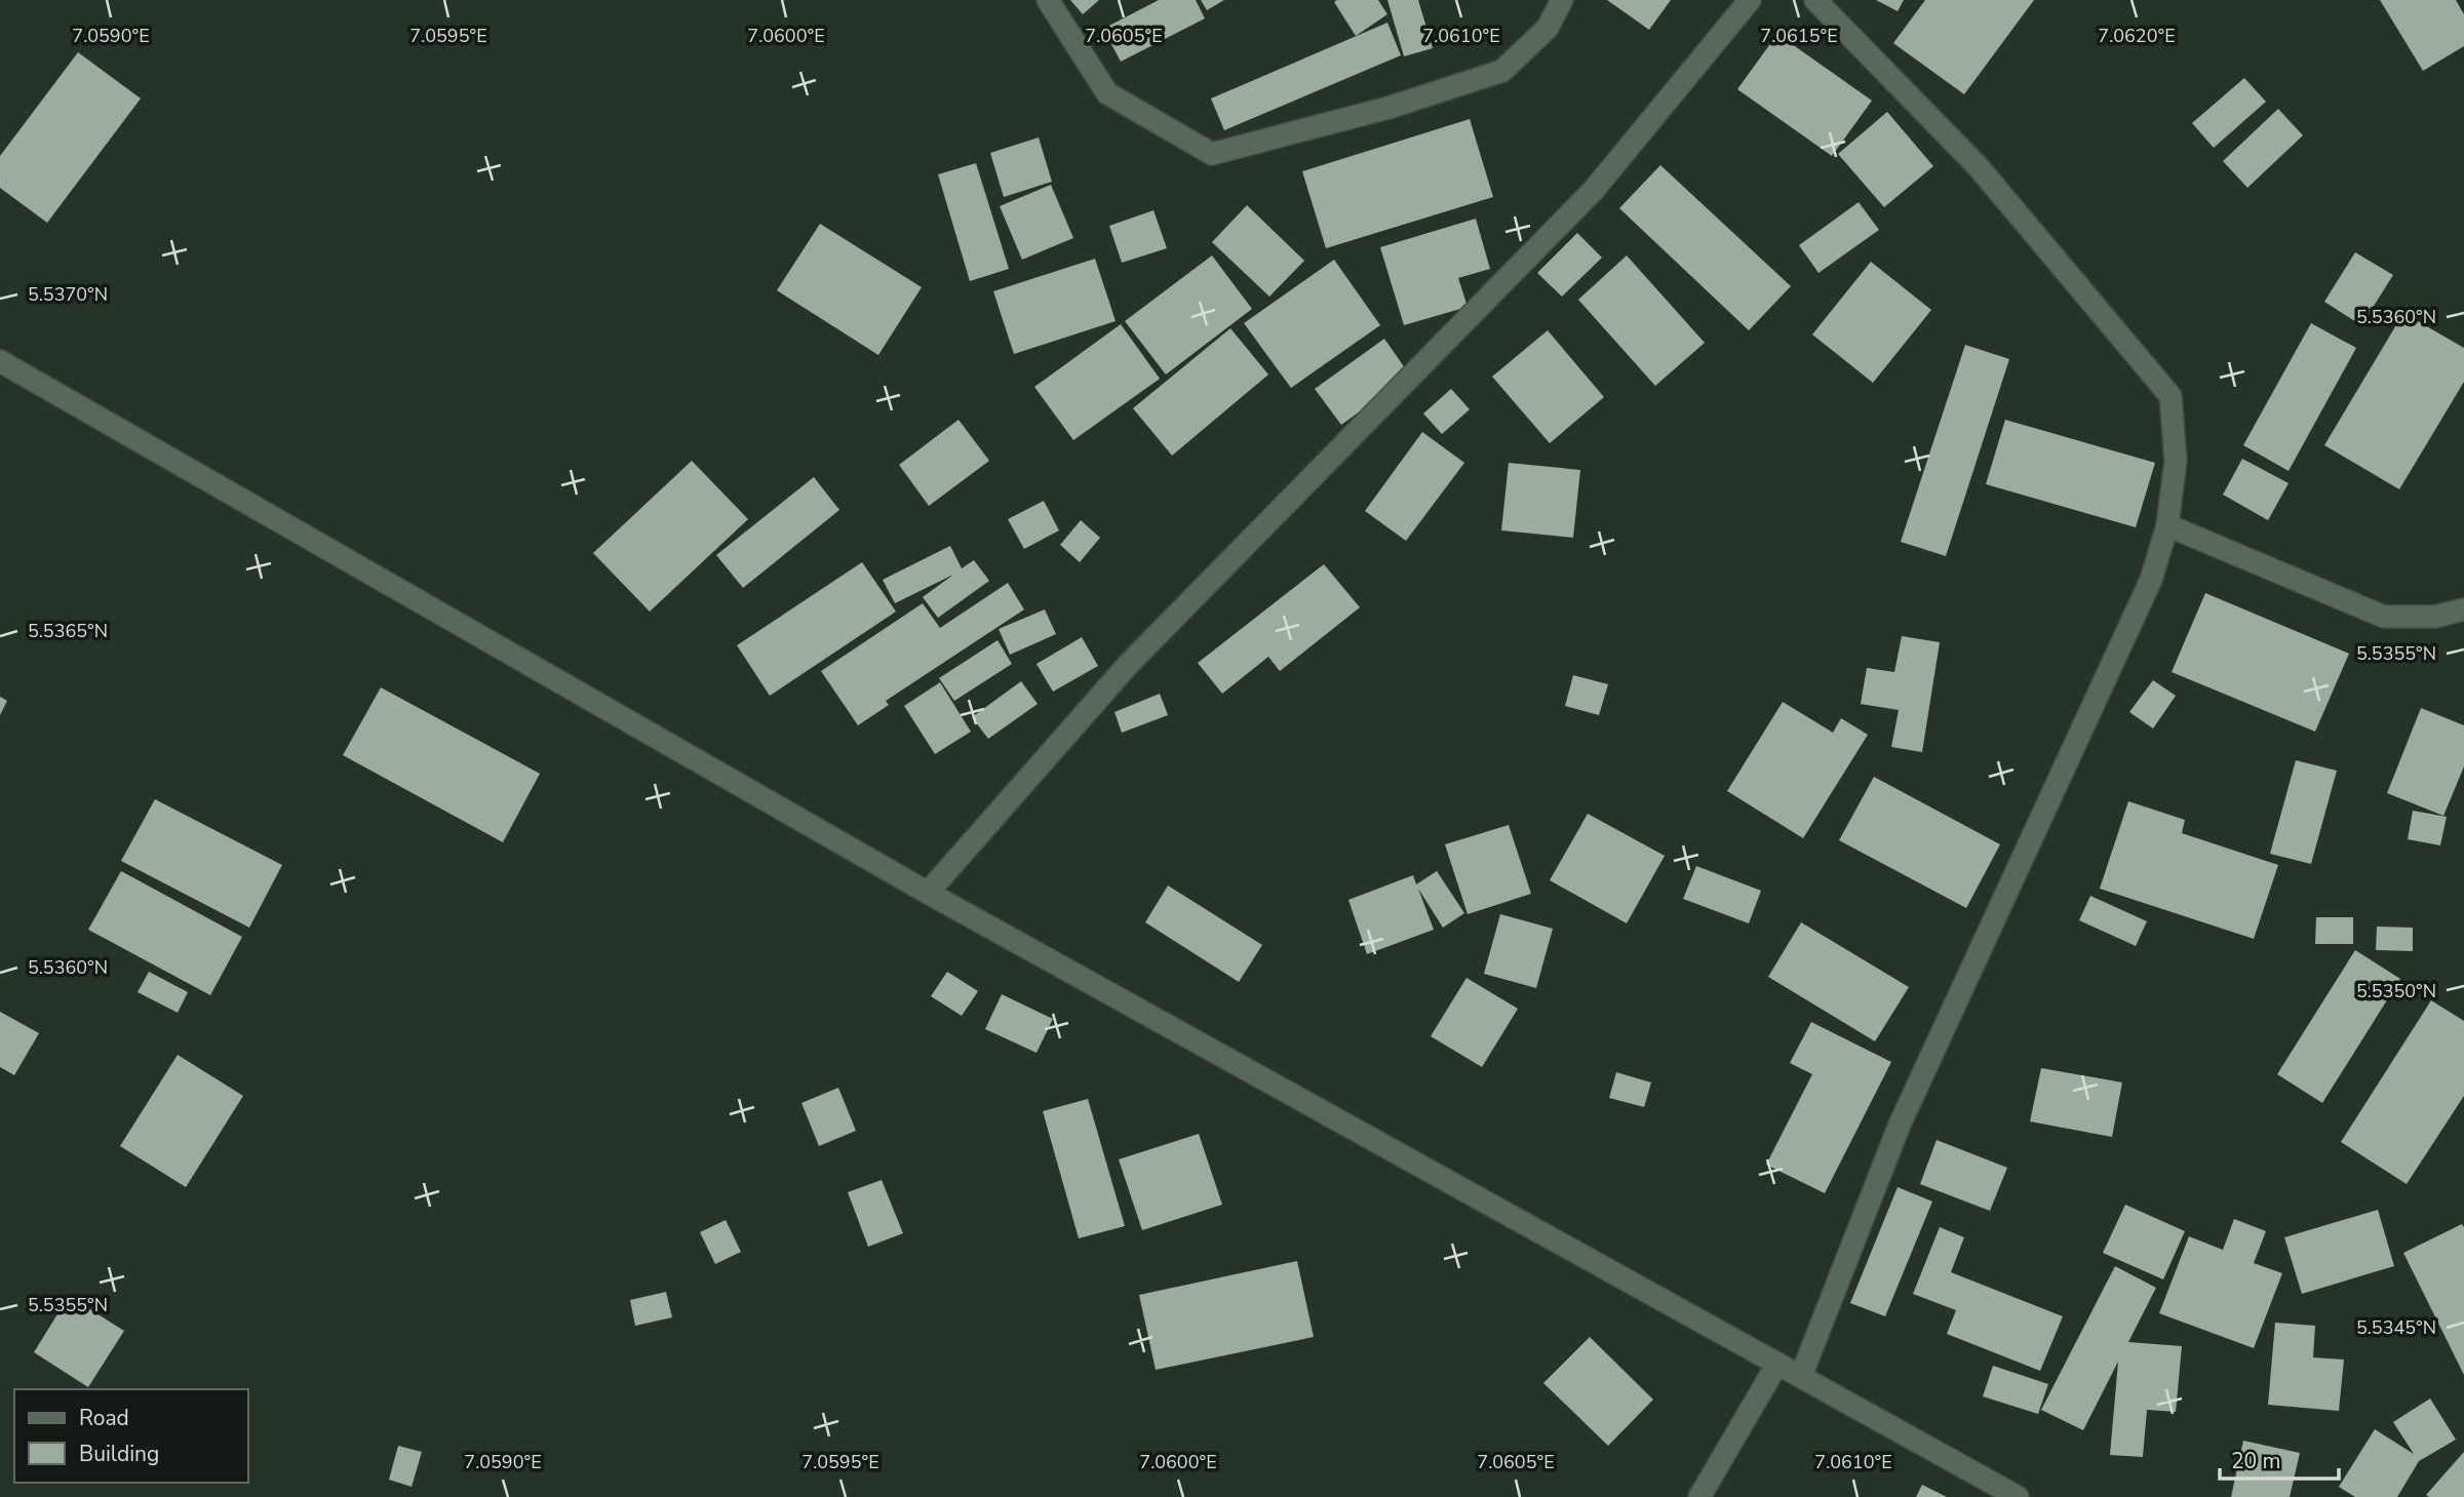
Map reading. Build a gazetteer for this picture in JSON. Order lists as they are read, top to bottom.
{
  "legend": ["Road", "Building"],
  "scale_bar": "20 m",
  "coordinates": [
    "7.0590°E",
    "7.0600°E",
    "7.0605°E",
    "7.0610°E",
    "7.0615°E",
    "7.0595°E",
    "7.0620°E",
    "5.5370°N",
    "5.5360°N",
    "5.5365°N",
    "5.5355°N",
    "5.5350°N",
    "5.5345°N"
  ]
}
